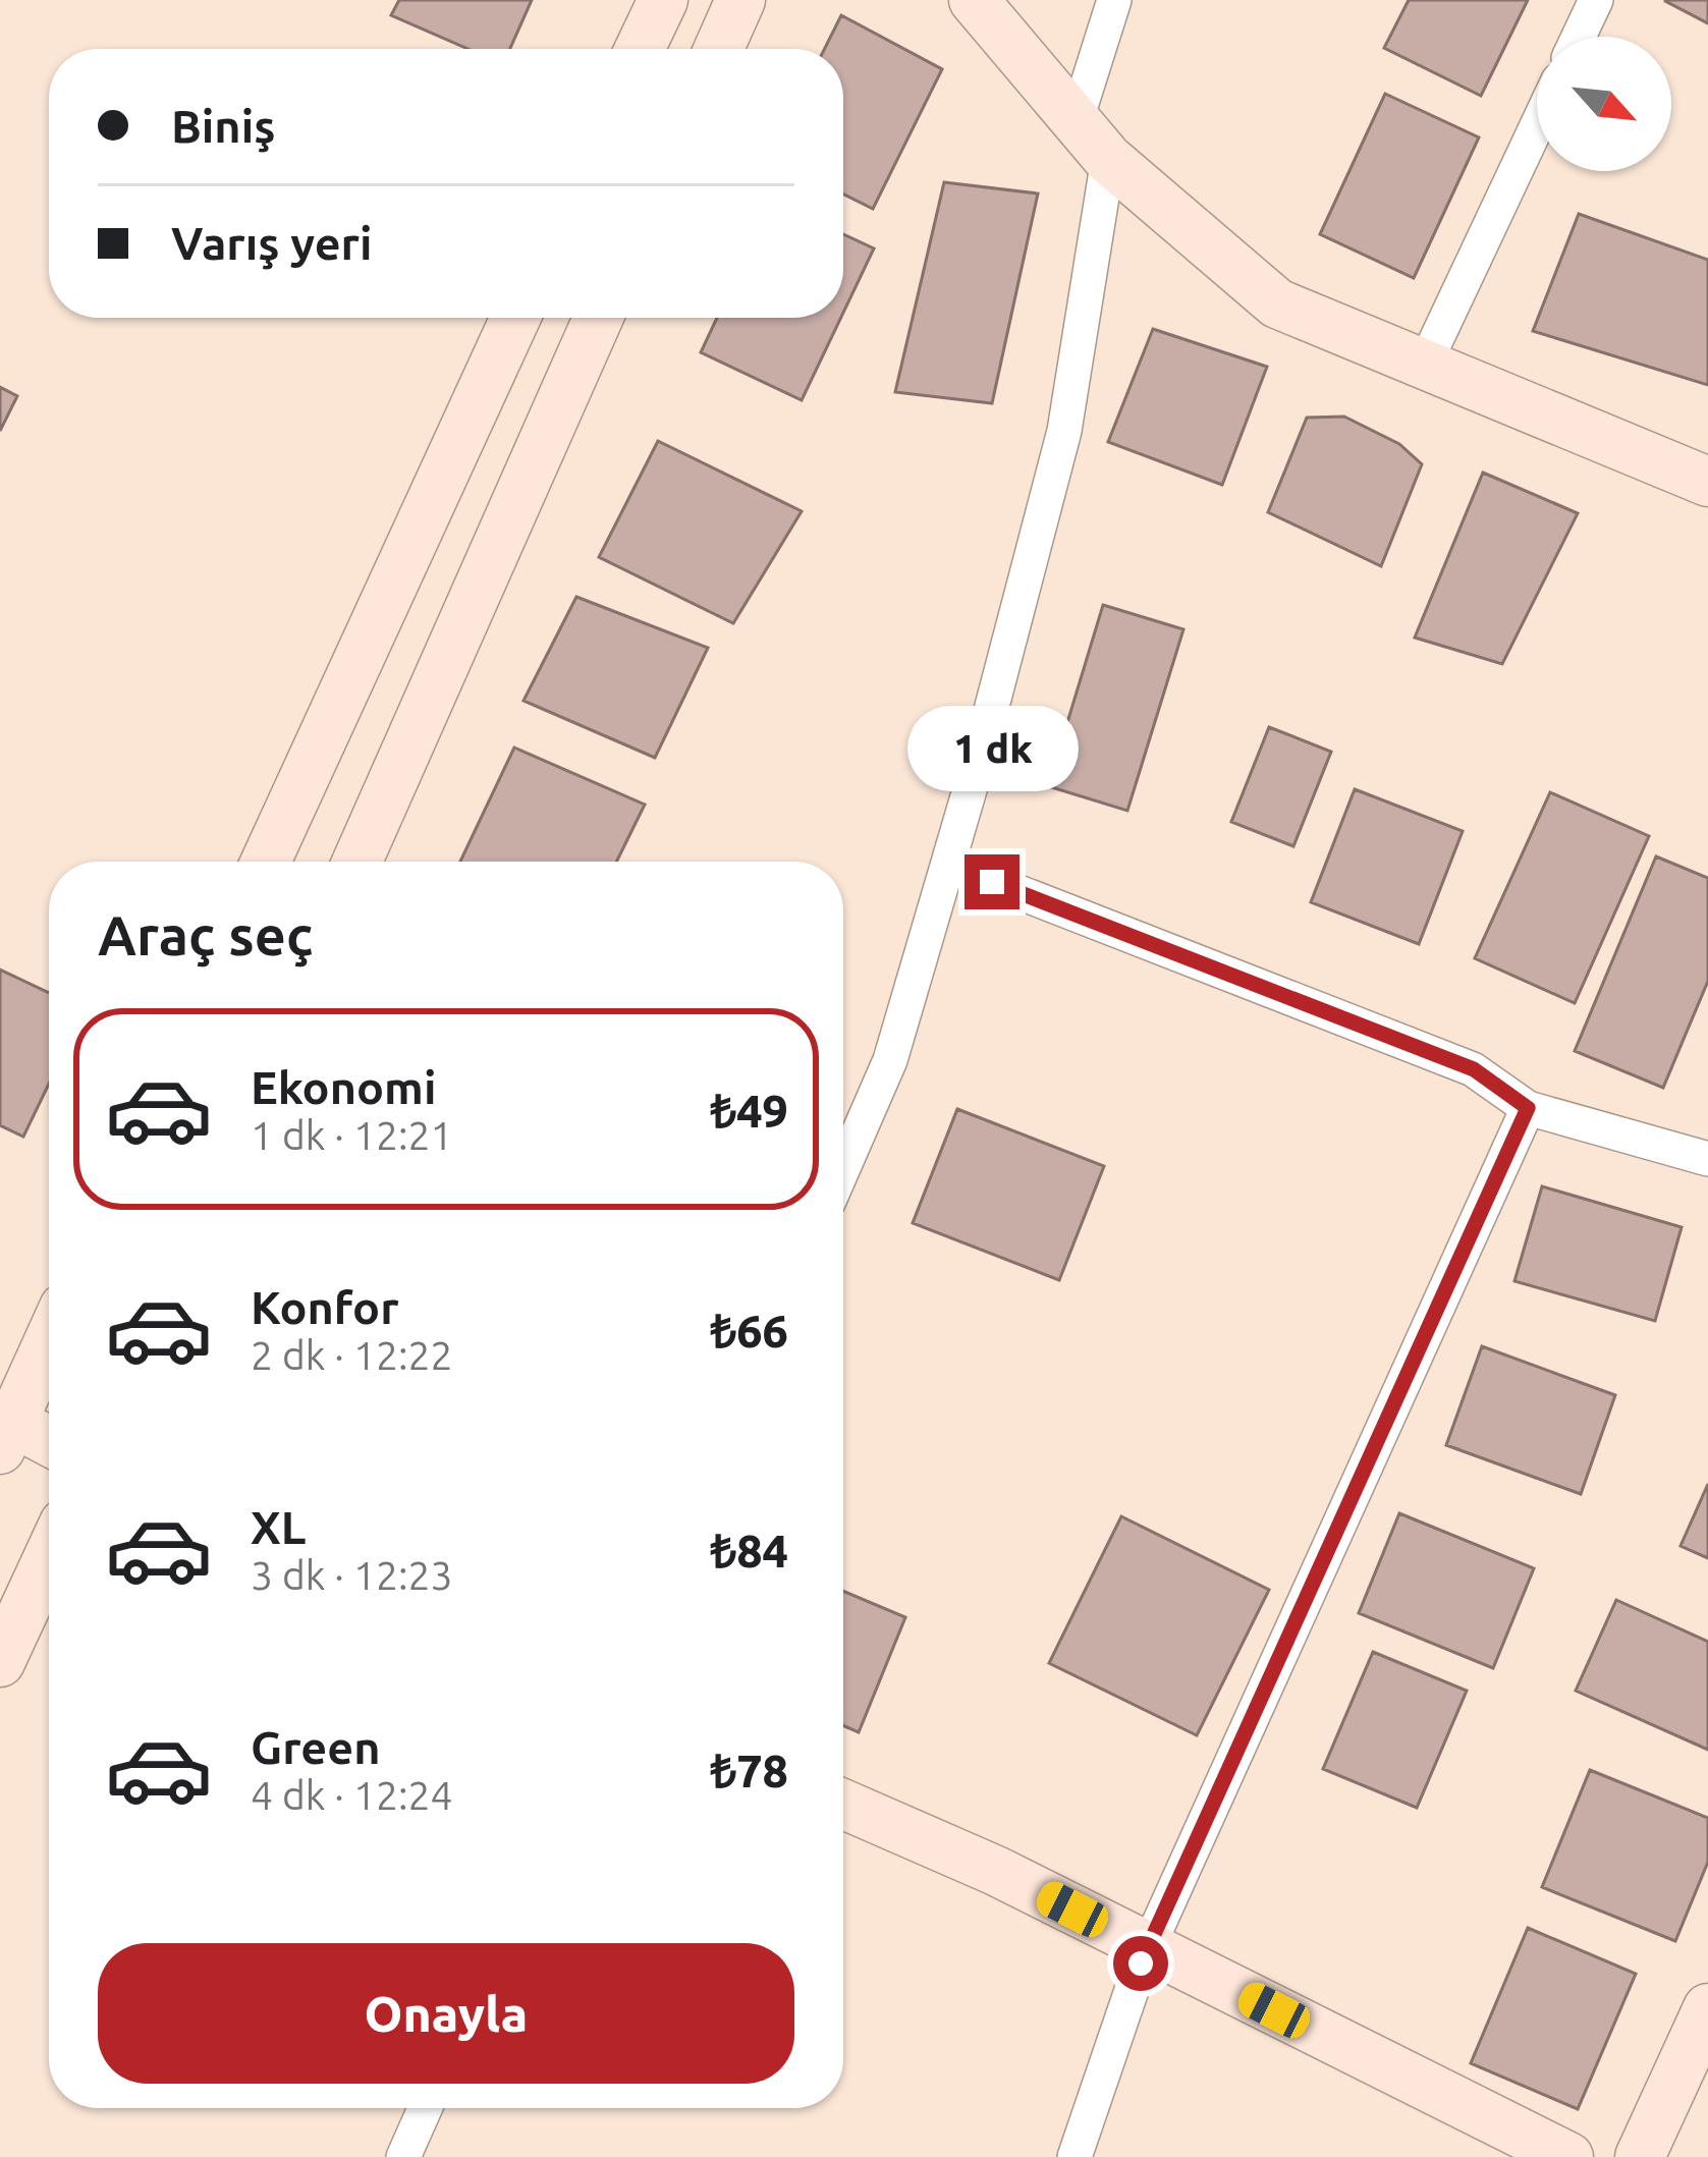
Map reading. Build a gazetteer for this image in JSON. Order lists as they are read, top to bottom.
{
  "north": "bottom right",
  "page": {
    "banner": ["Biniş", "Varış yeri"],
    "bubble": "1 dk",
    "heading": "Araç seç",
    "list": [
      {
        "name": "Ekonomi",
        "note": "1 dk · 12:21",
        "value": "₺49"
      },
      {
        "name": "Konfor",
        "note": "2 dk · 12:22",
        "value": "₺66"
      },
      {
        "name": "XL",
        "note": "3 dk · 12:23",
        "value": "₺84"
      },
      {
        "name": "Green",
        "note": "4 dk · 12:24",
        "value": "₺78"
      }
    ],
    "buttons": "Onayla"
  }
}
